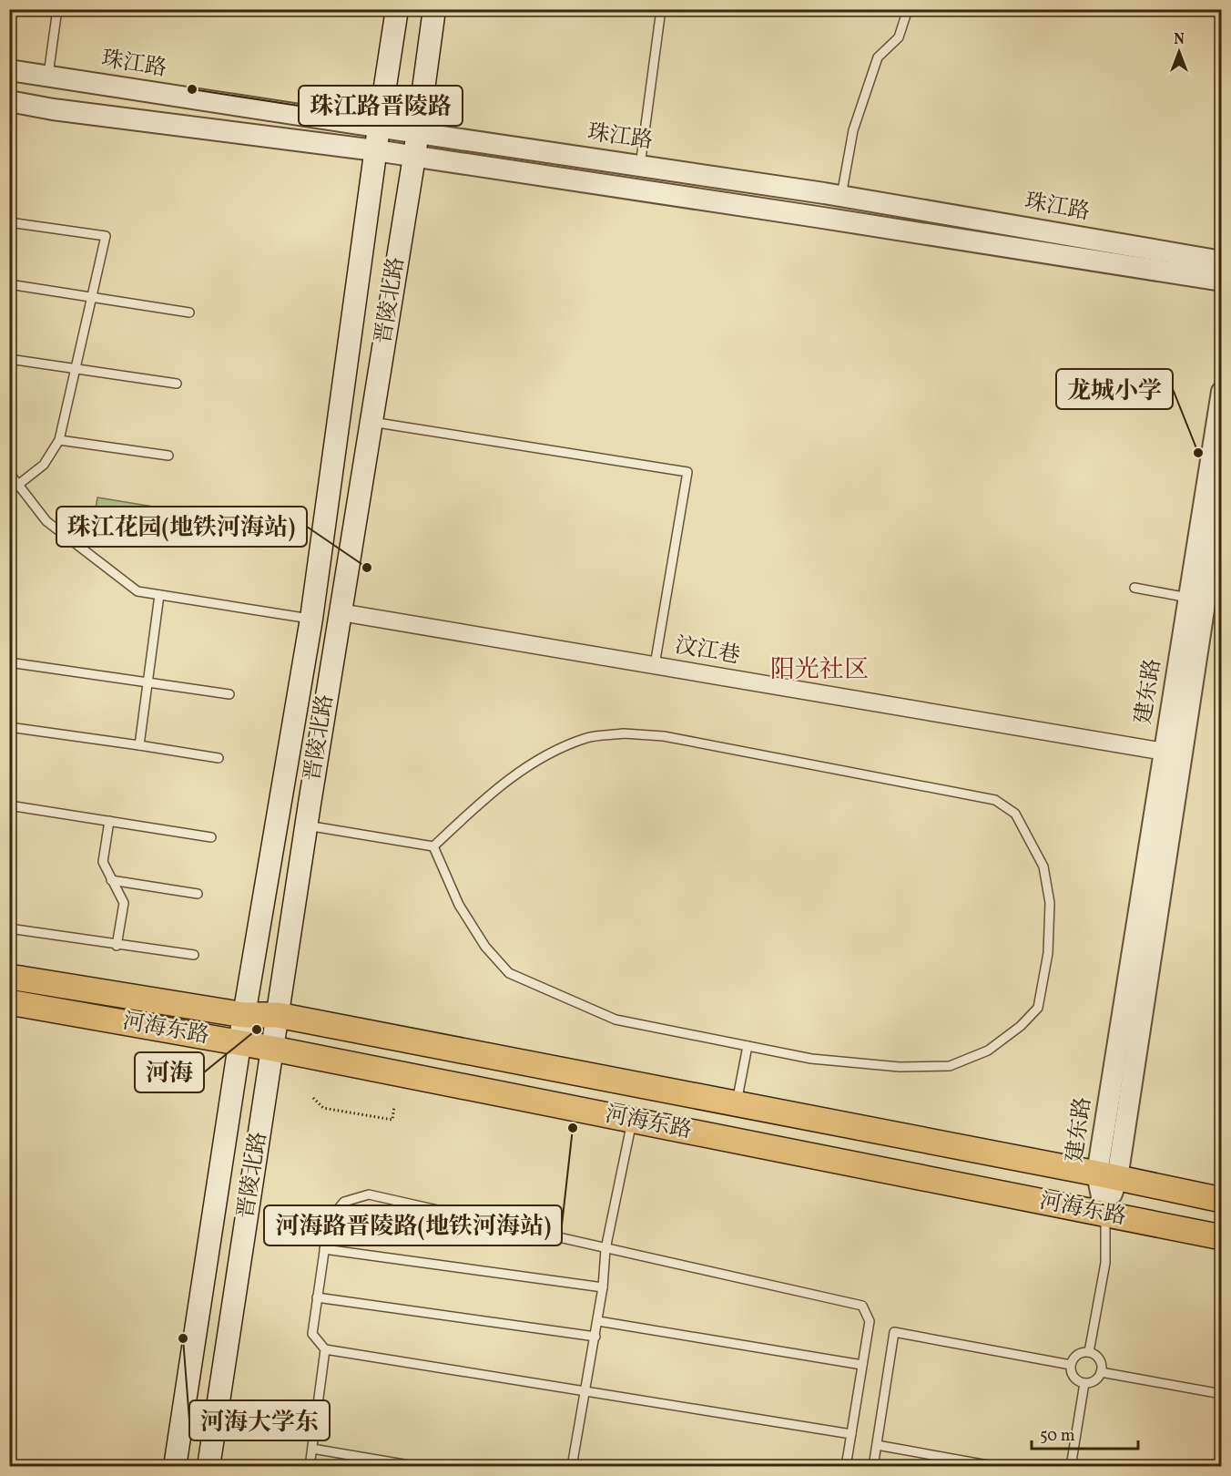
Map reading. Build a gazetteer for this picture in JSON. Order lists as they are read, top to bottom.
{
  "streets": {
    "main road": ["晋陵北路", "河海东路"],
    "street": ["珠江路", "汶江巷", "建东路"]
  },
  "crossings": [
    ["珠江路", "晋陵北路"],
    ["晋陵北路", "汶江巷"],
    ["晋陵北路", "河海东路"],
    ["汶江巷", "建东路"],
    ["建东路", "河海东路"]
  ],
  "districts": ["阳光社区"],
  "places": [
    "珠江路晋陵路",
    "龙城小学",
    "珠江花园(地铁河海站)",
    "河海",
    "河海路晋陵路(地铁河海站)",
    "河海大学东"
  ],
  "scale_bar": "50 m",
  "north": "top"
}
